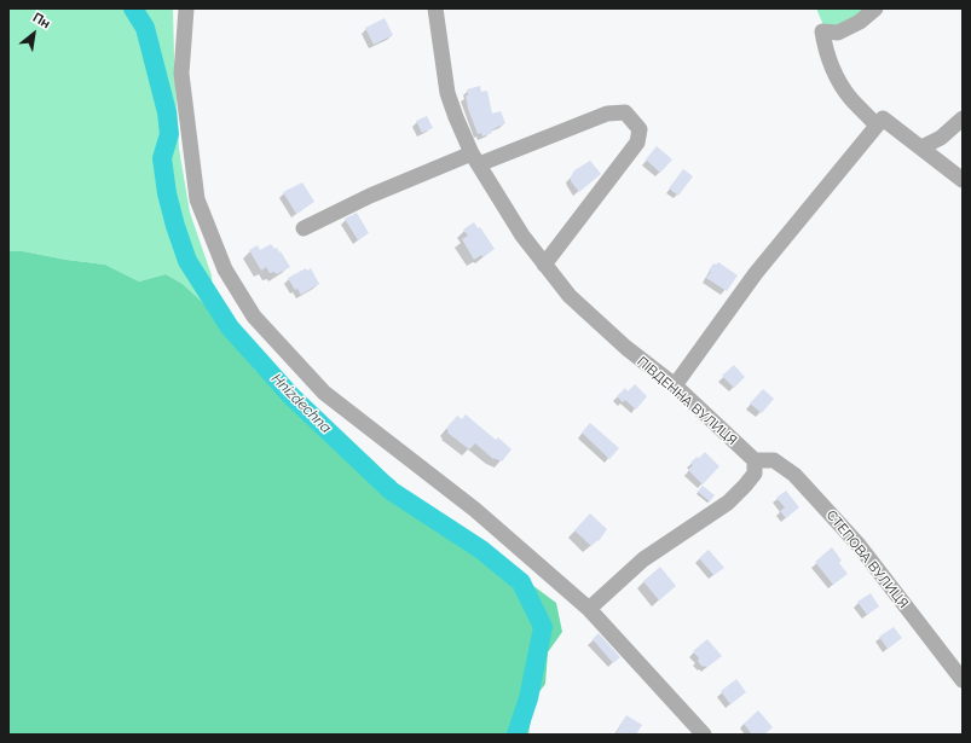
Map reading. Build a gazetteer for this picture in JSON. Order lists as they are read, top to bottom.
{
  "streets": {
    "street": ["ПІВДЕННА ВУЛИЦЯ", "СТЕПОВА ВУЛИЦЯ"]
  },
  "crossings": [
    ["ПІВДЕННА ВУЛИЦЯ", "СТЕПОВА ВУЛИЦЯ"]
  ],
  "water": ["Hnizdechna"],
  "north": "top right"
}
